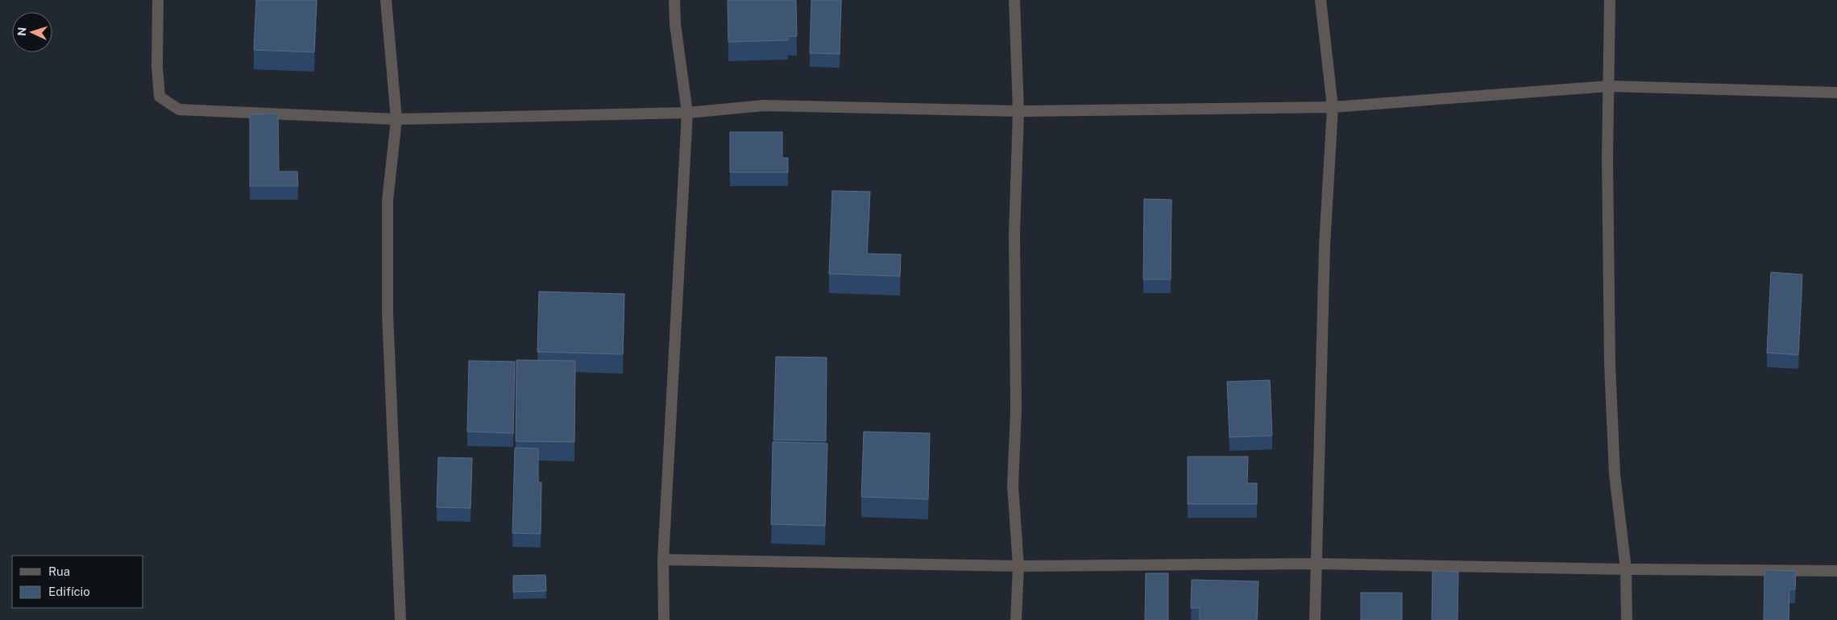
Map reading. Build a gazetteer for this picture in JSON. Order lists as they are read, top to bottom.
{
  "legend": ["Rua", "Edifício"],
  "north": "left"
}
